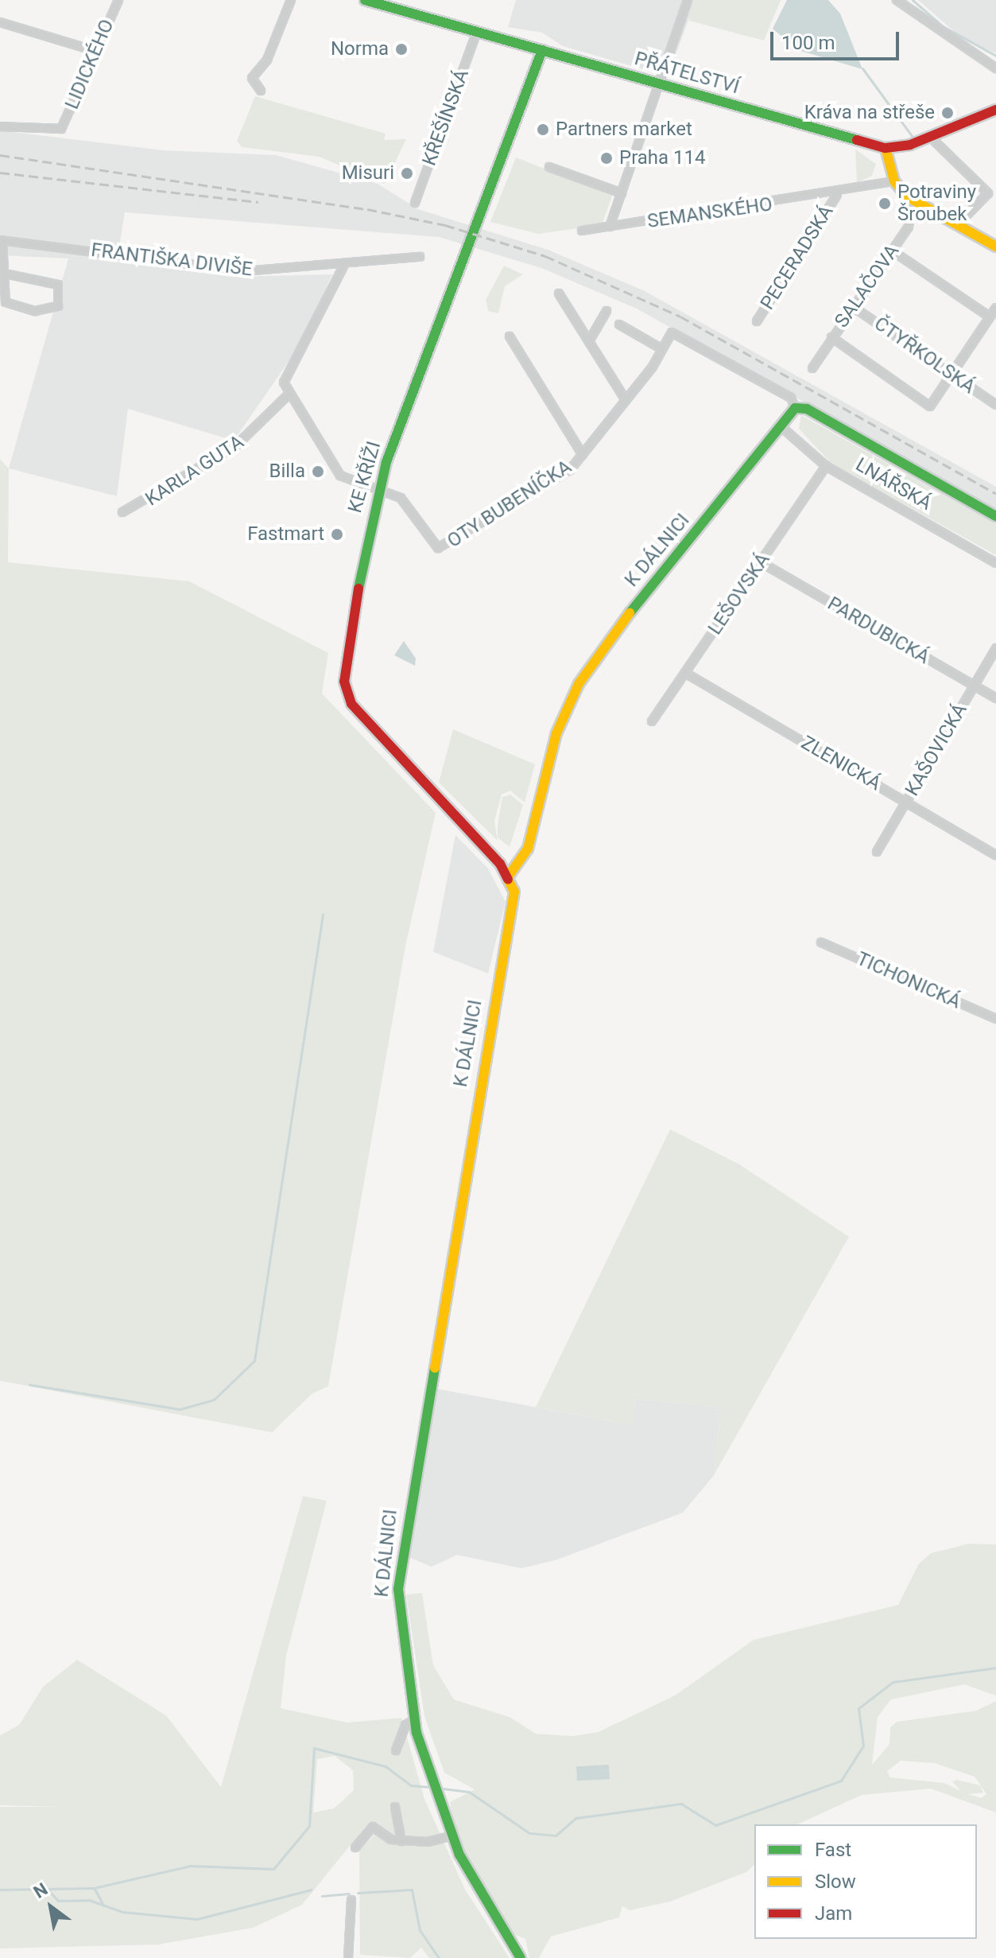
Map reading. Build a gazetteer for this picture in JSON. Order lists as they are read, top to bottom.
{
  "streets": {
    "street": [
      "LIDICKÉHO",
      "PŘÁTELSTVÍ",
      "KŘEŠÍNSKÁ",
      "SEMANSKÉHO",
      "PECERADSKÁ",
      "FRANTIŠKA DIVIŠE",
      "SALAČOVA",
      "ČTYŘKOLSKÁ",
      "KARLA GUTA",
      "KE KŘÍŽI",
      "LNÁŘSKÁ",
      "OTY BUBENÍČKA",
      "K DÁLNICI",
      "LEŠOVSKÁ",
      "PARDUBICKÁ",
      "KAŠOVICKÁ",
      "ZLENICKÁ",
      "TICHONICKÁ"
    ]
  },
  "crossings": [
    ["PŘÁTELSTVÍ", "KŘEŠÍNSKÁ"],
    ["PŘÁTELSTVÍ", "KE KŘÍŽI"],
    ["SEMANSKÉHO", "PECERADSKÁ"],
    ["SALAČOVA", "ČTYŘKOLSKÁ"],
    ["KE KŘÍŽI", "OTY BUBENÍČKA"],
    ["KE KŘÍŽI", "K DÁLNICI"],
    ["LNÁŘSKÁ", "K DÁLNICI"],
    ["LNÁŘSKÁ", "LEŠOVSKÁ"],
    ["LEŠOVSKÁ", "PARDUBICKÁ"],
    ["LEŠOVSKÁ", "ZLENICKÁ"],
    ["PARDUBICKÁ", "KAŠOVICKÁ"],
    ["KAŠOVICKÁ", "ZLENICKÁ"]
  ],
  "places": [
    "Norma",
    "Kráva na střeše",
    "Partners market",
    "Praha 114",
    "Misuri",
    "Potraviny Šroubek",
    "Billa",
    "Fastmart"
  ],
  "legend": ["Fast", "Slow", "Jam"],
  "scale_bar": "100 m",
  "north": "top left"
}
